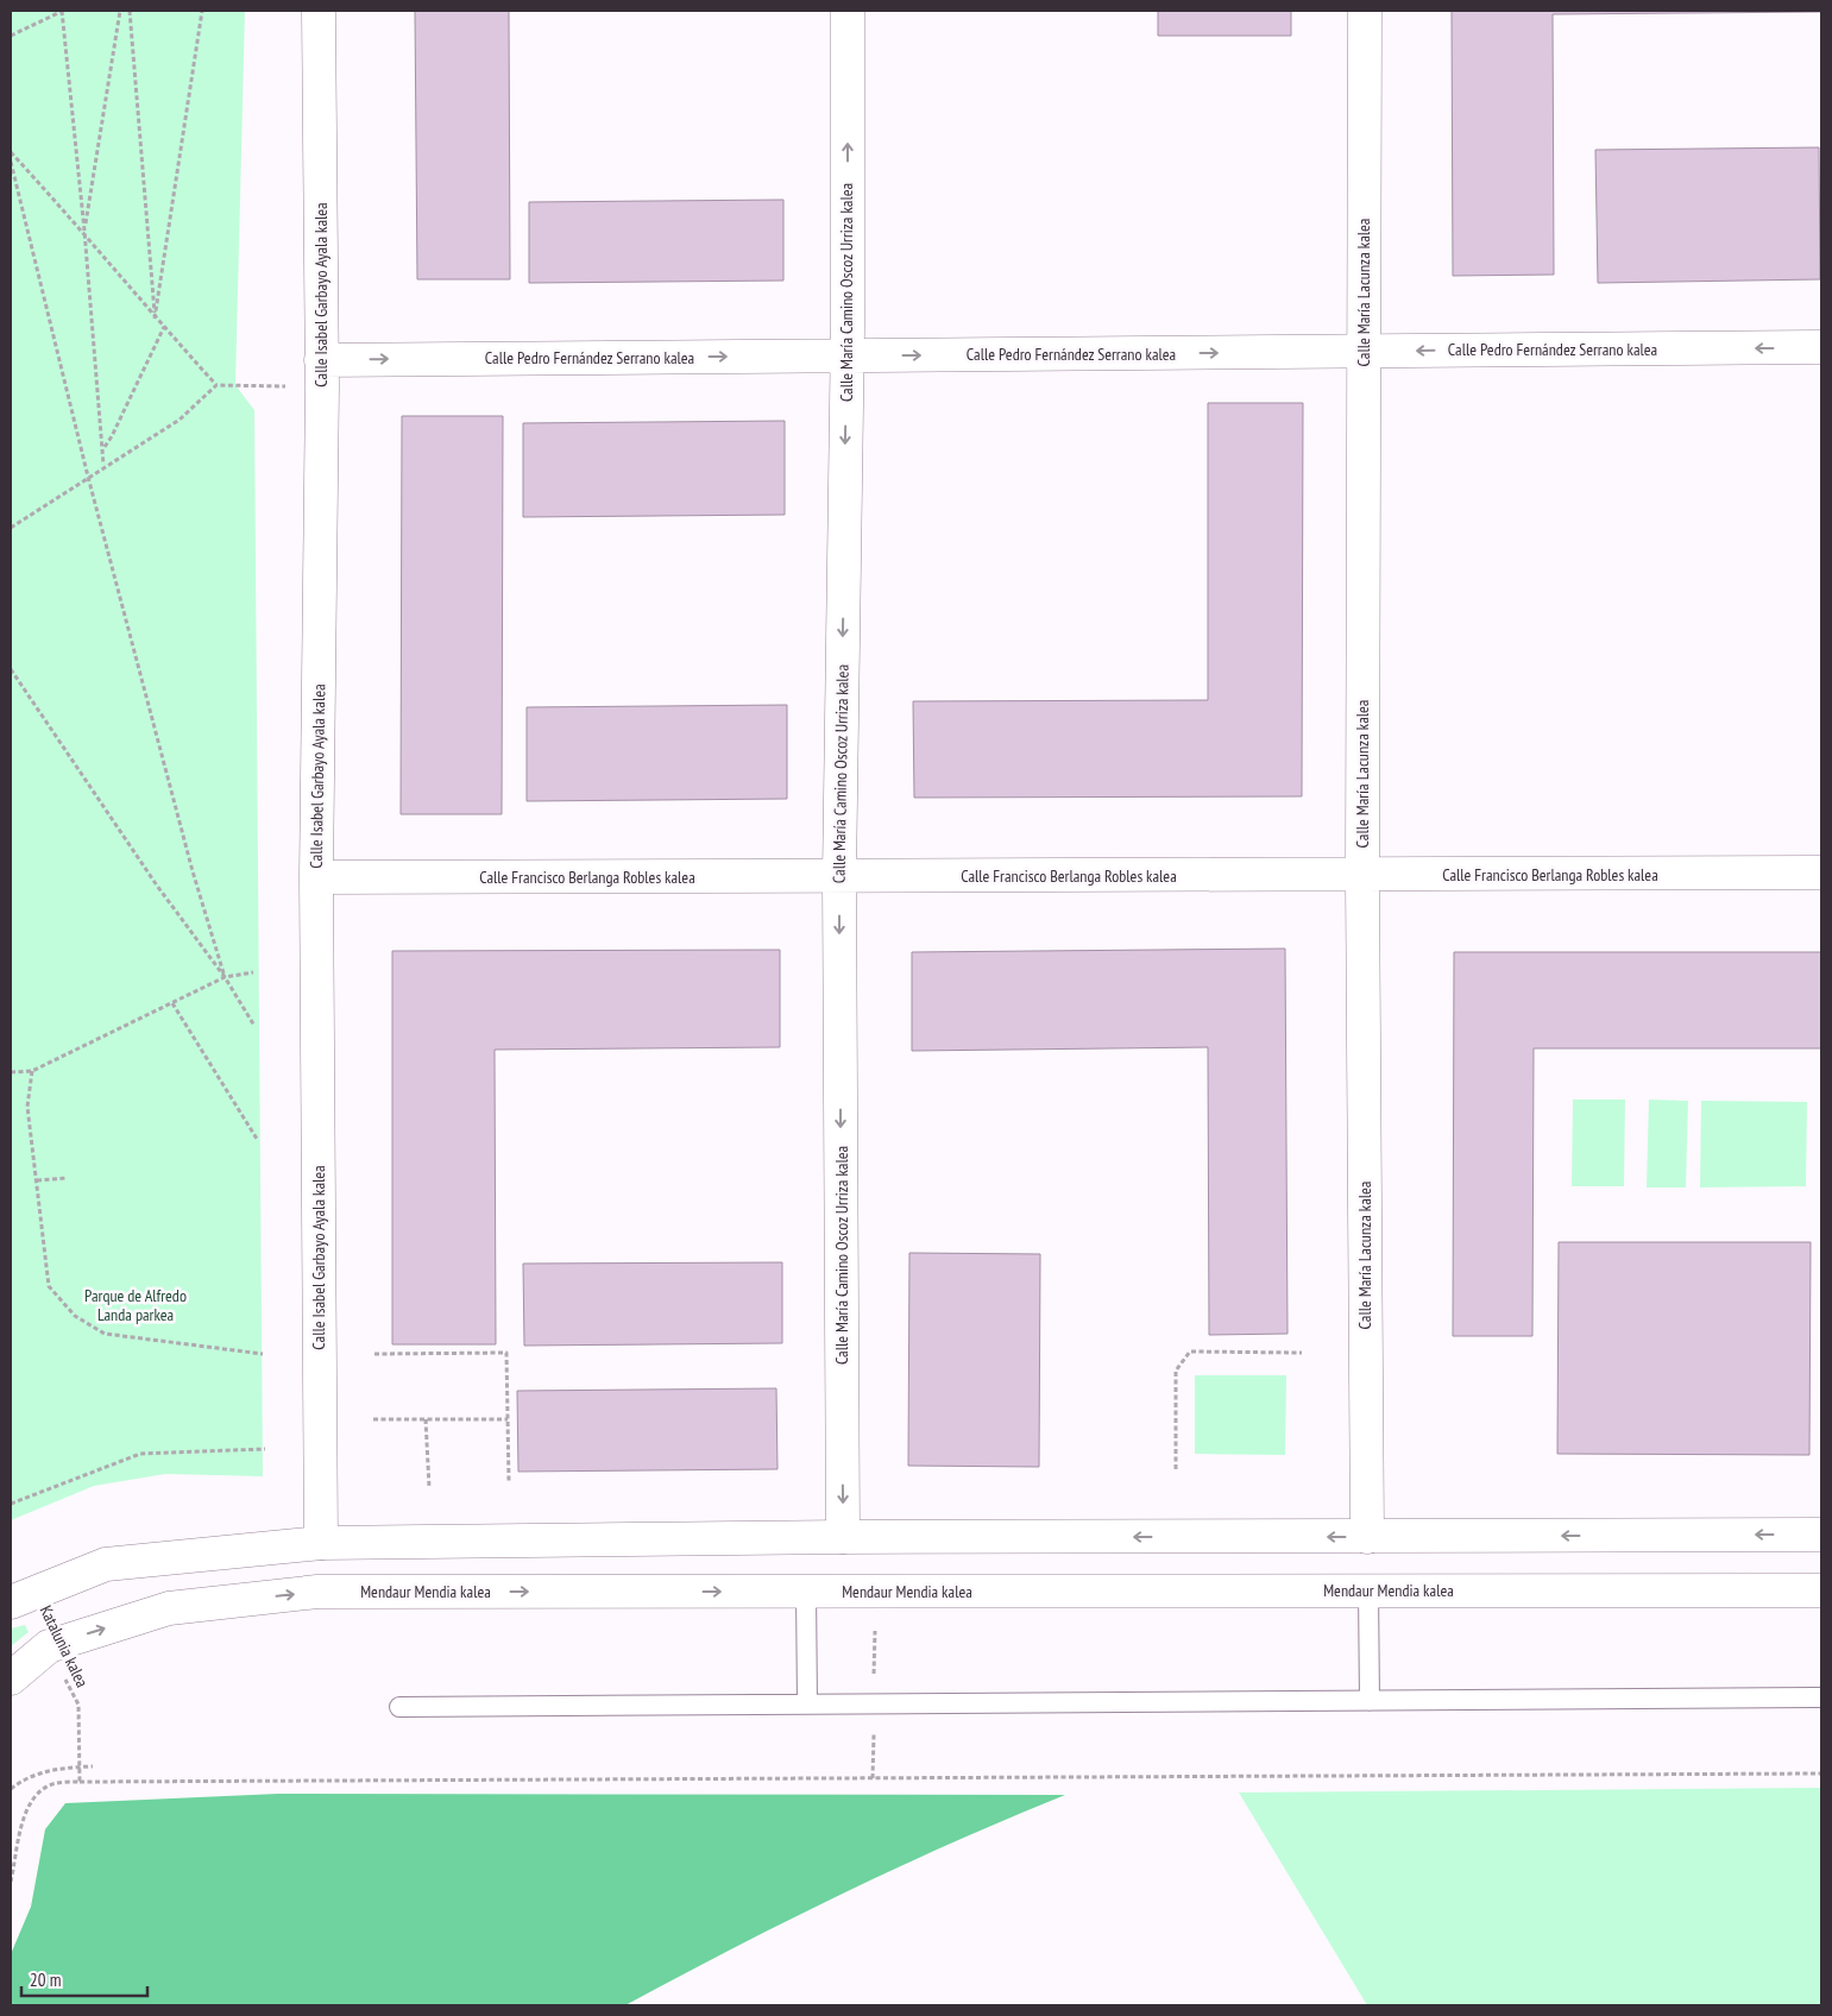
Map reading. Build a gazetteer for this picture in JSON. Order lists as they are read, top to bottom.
{
  "streets": {
    "street": [
      "Calle María Camino Oscoz Urriza kalea",
      "Calle María Lacunza kalea",
      "Calle Isabel Garbayo Ayala kalea",
      "Calle Pedro Fernández Serrano kalea",
      "Calle Francisco Berlanga Robles kalea",
      "Mendaur Mendia kalea"
    ],
    "path": ["Katalunia kalea"]
  },
  "crossings": [
    ["Calle María Camino Oscoz Urriza kalea", "Calle Pedro Fernández Serrano kalea"],
    ["Calle María Camino Oscoz Urriza kalea", "Calle Francisco Berlanga Robles kalea"],
    ["Calle María Lacunza kalea", "Calle Pedro Fernández Serrano kalea"],
    ["Calle María Lacunza kalea", "Calle Francisco Berlanga Robles kalea"],
    ["Calle Isabel Garbayo Ayala kalea", "Calle Pedro Fernández Serrano kalea"],
    ["Calle Isabel Garbayo Ayala kalea", "Calle Francisco Berlanga Robles kalea"],
    ["Mendaur Mendia kalea", "Katalunia kalea"]
  ],
  "parks": ["Parque de Alfredo Landa parkea"],
  "scale_bar": "20 m"
}
